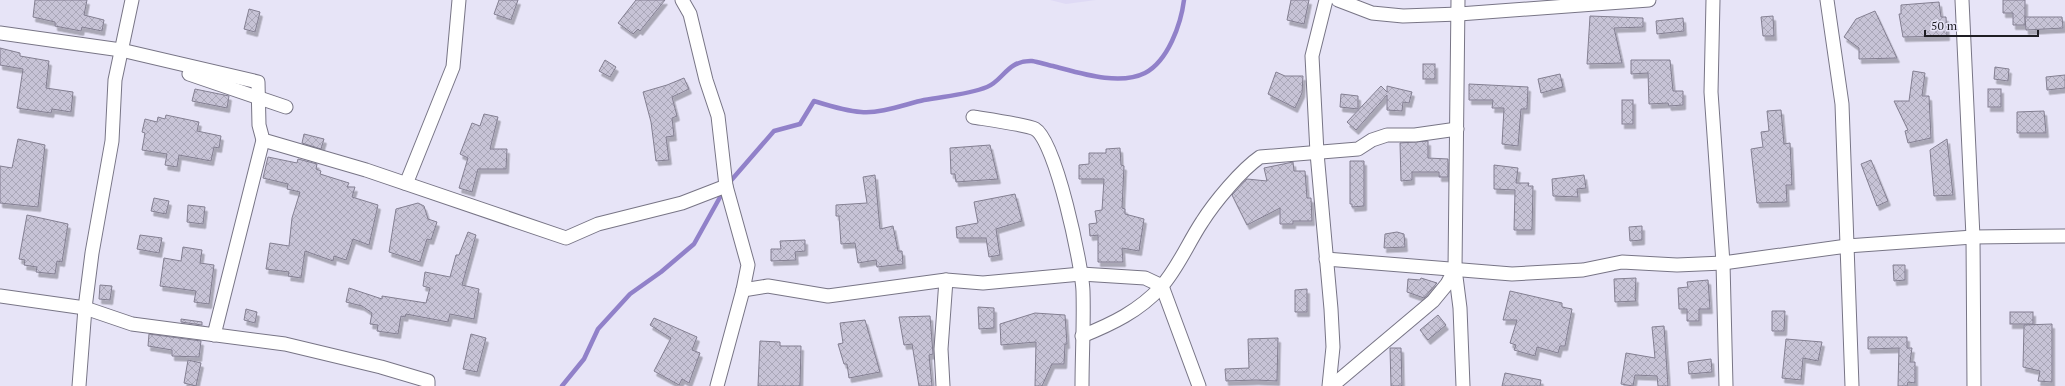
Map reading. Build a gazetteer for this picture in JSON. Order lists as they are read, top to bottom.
{
  "scale_bar": "50 m"
}
